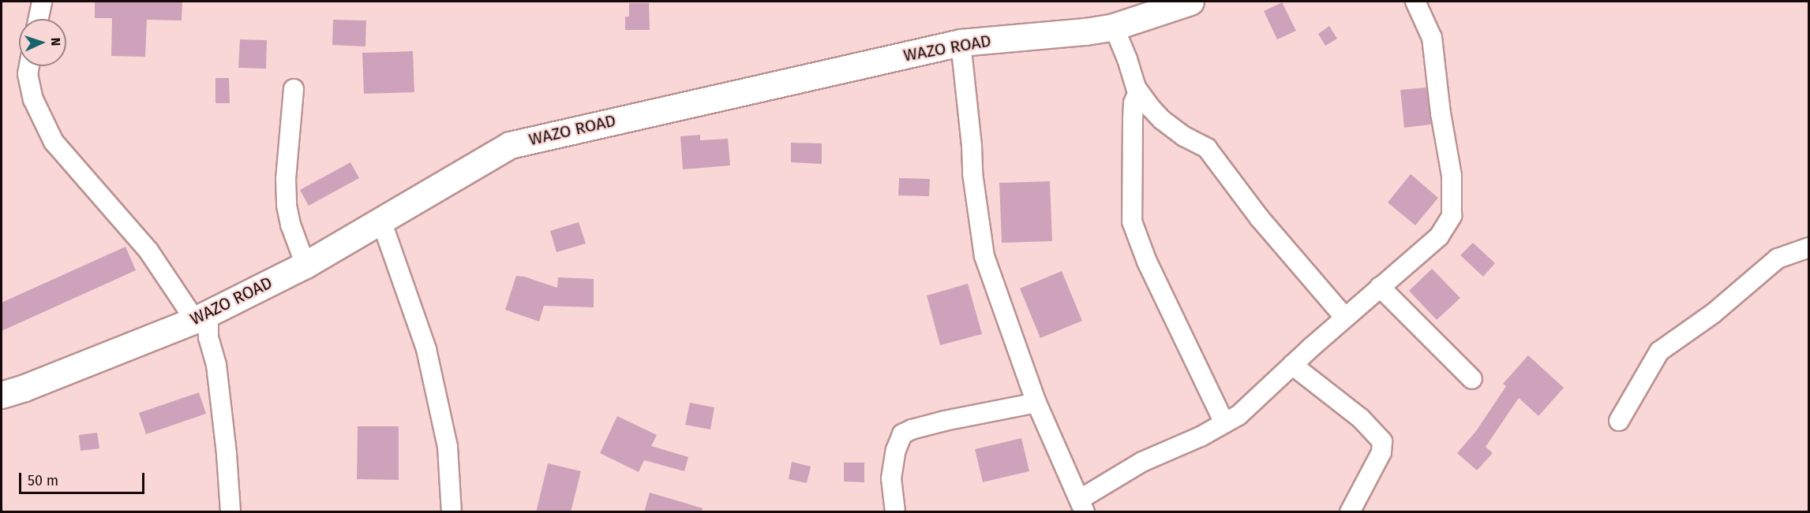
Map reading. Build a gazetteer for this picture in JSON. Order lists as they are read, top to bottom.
{
  "streets": {
    "main road": ["WAZO ROAD"]
  },
  "scale_bar": "50 m",
  "north": "right"
}
